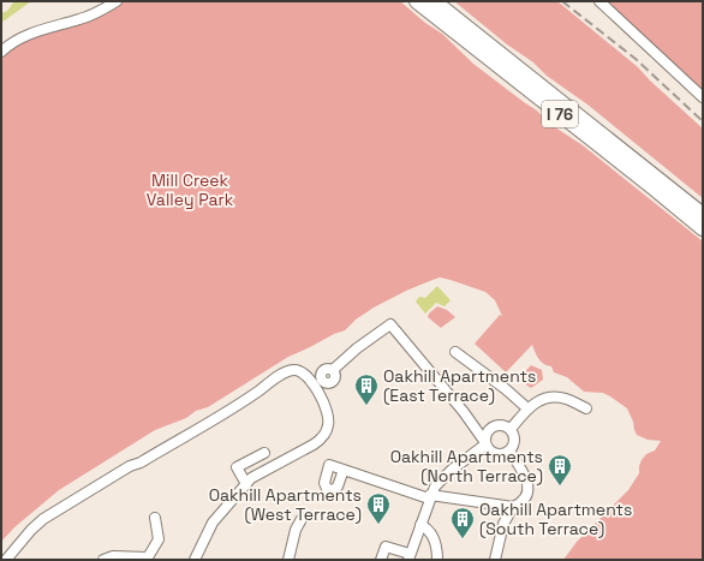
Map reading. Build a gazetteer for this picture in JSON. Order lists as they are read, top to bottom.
{
  "streets": {
    "highway": ["I 76"]
  },
  "parks": ["Mill Creek Valley Park"],
  "places": {
    "building": [
      "Oakhill Apartments (East Terrace)",
      "Oakhill Apartments (North Terrace)",
      "Oakhill Apartments (West Terrace)",
      "Oakhill Apartments (South Terrace)"
    ]
  }
}
